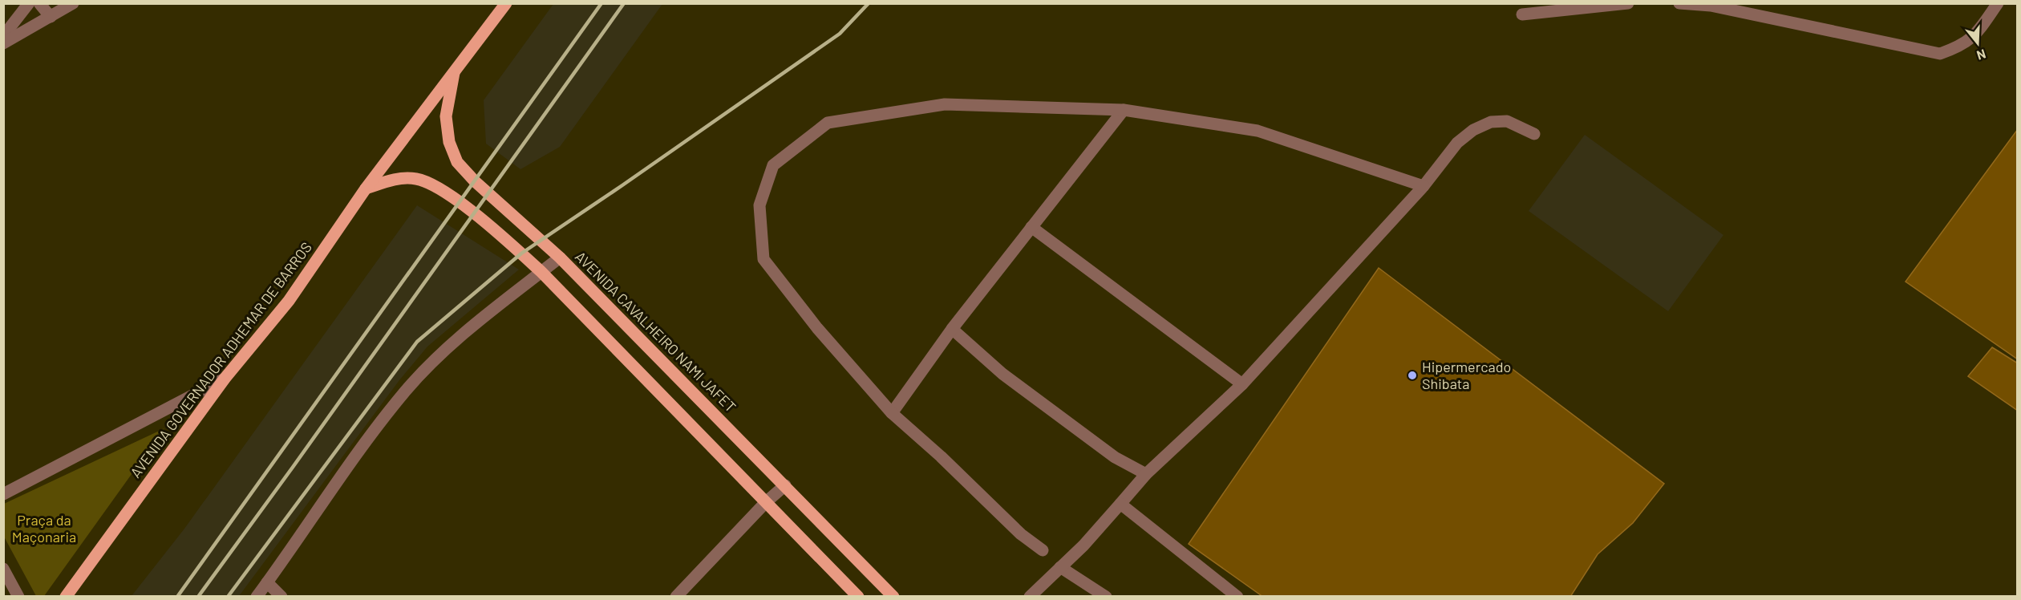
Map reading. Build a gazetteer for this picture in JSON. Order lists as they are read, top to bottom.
{
  "streets": {
    "main road": ["AVENIDA CAVALHEIRO NAMI JAFET", "AVENIDA GOVERNADOR ADHEMAR DE BARROS"]
  },
  "crossings": [
    ["AVENIDA CAVALHEIRO NAMI JAFET", "AVENIDA GOVERNADOR ADHEMAR DE BARROS"]
  ],
  "parks": ["Praça da Maçonaria"],
  "places": ["Hipermercado Shibata"],
  "north": "bottom"
}
